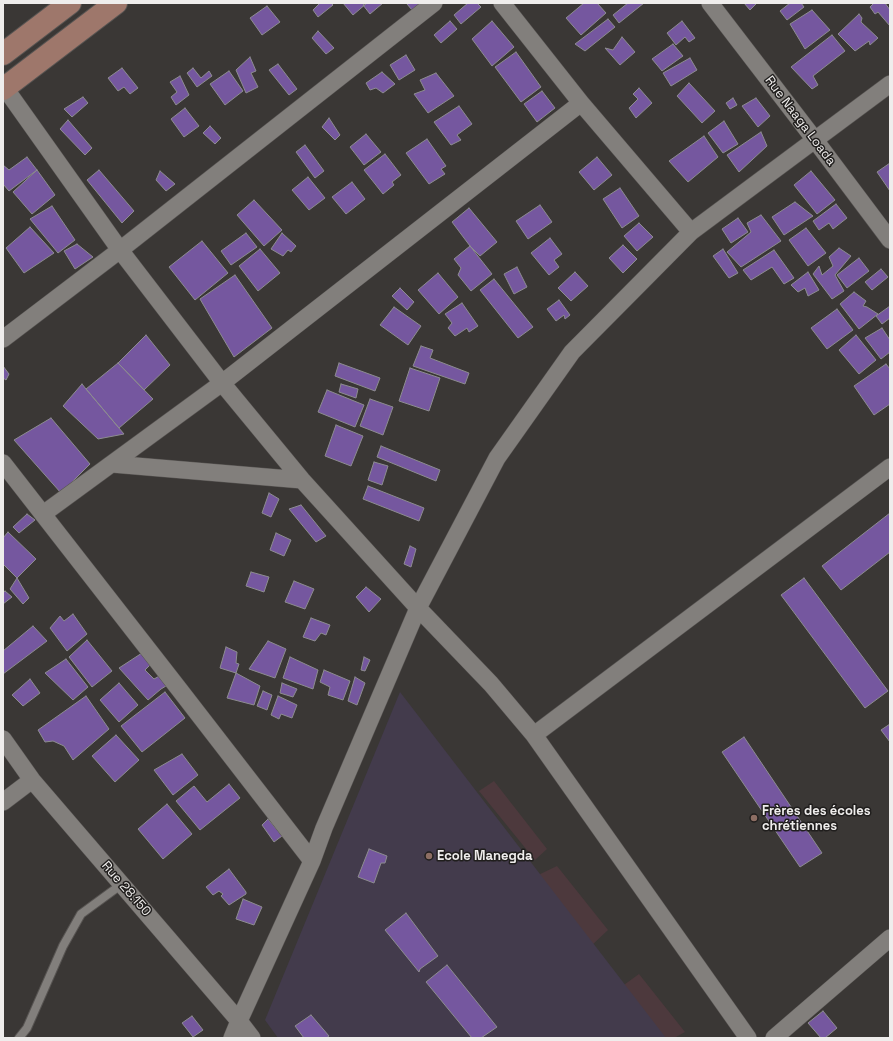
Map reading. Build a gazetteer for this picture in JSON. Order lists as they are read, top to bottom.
{
  "streets": {
    "street": ["Rue Naaga Loada", "Rue 28.150"]
  },
  "places": ["Frères des écoles chrétiennes", "Ecole Manegda"]
}
